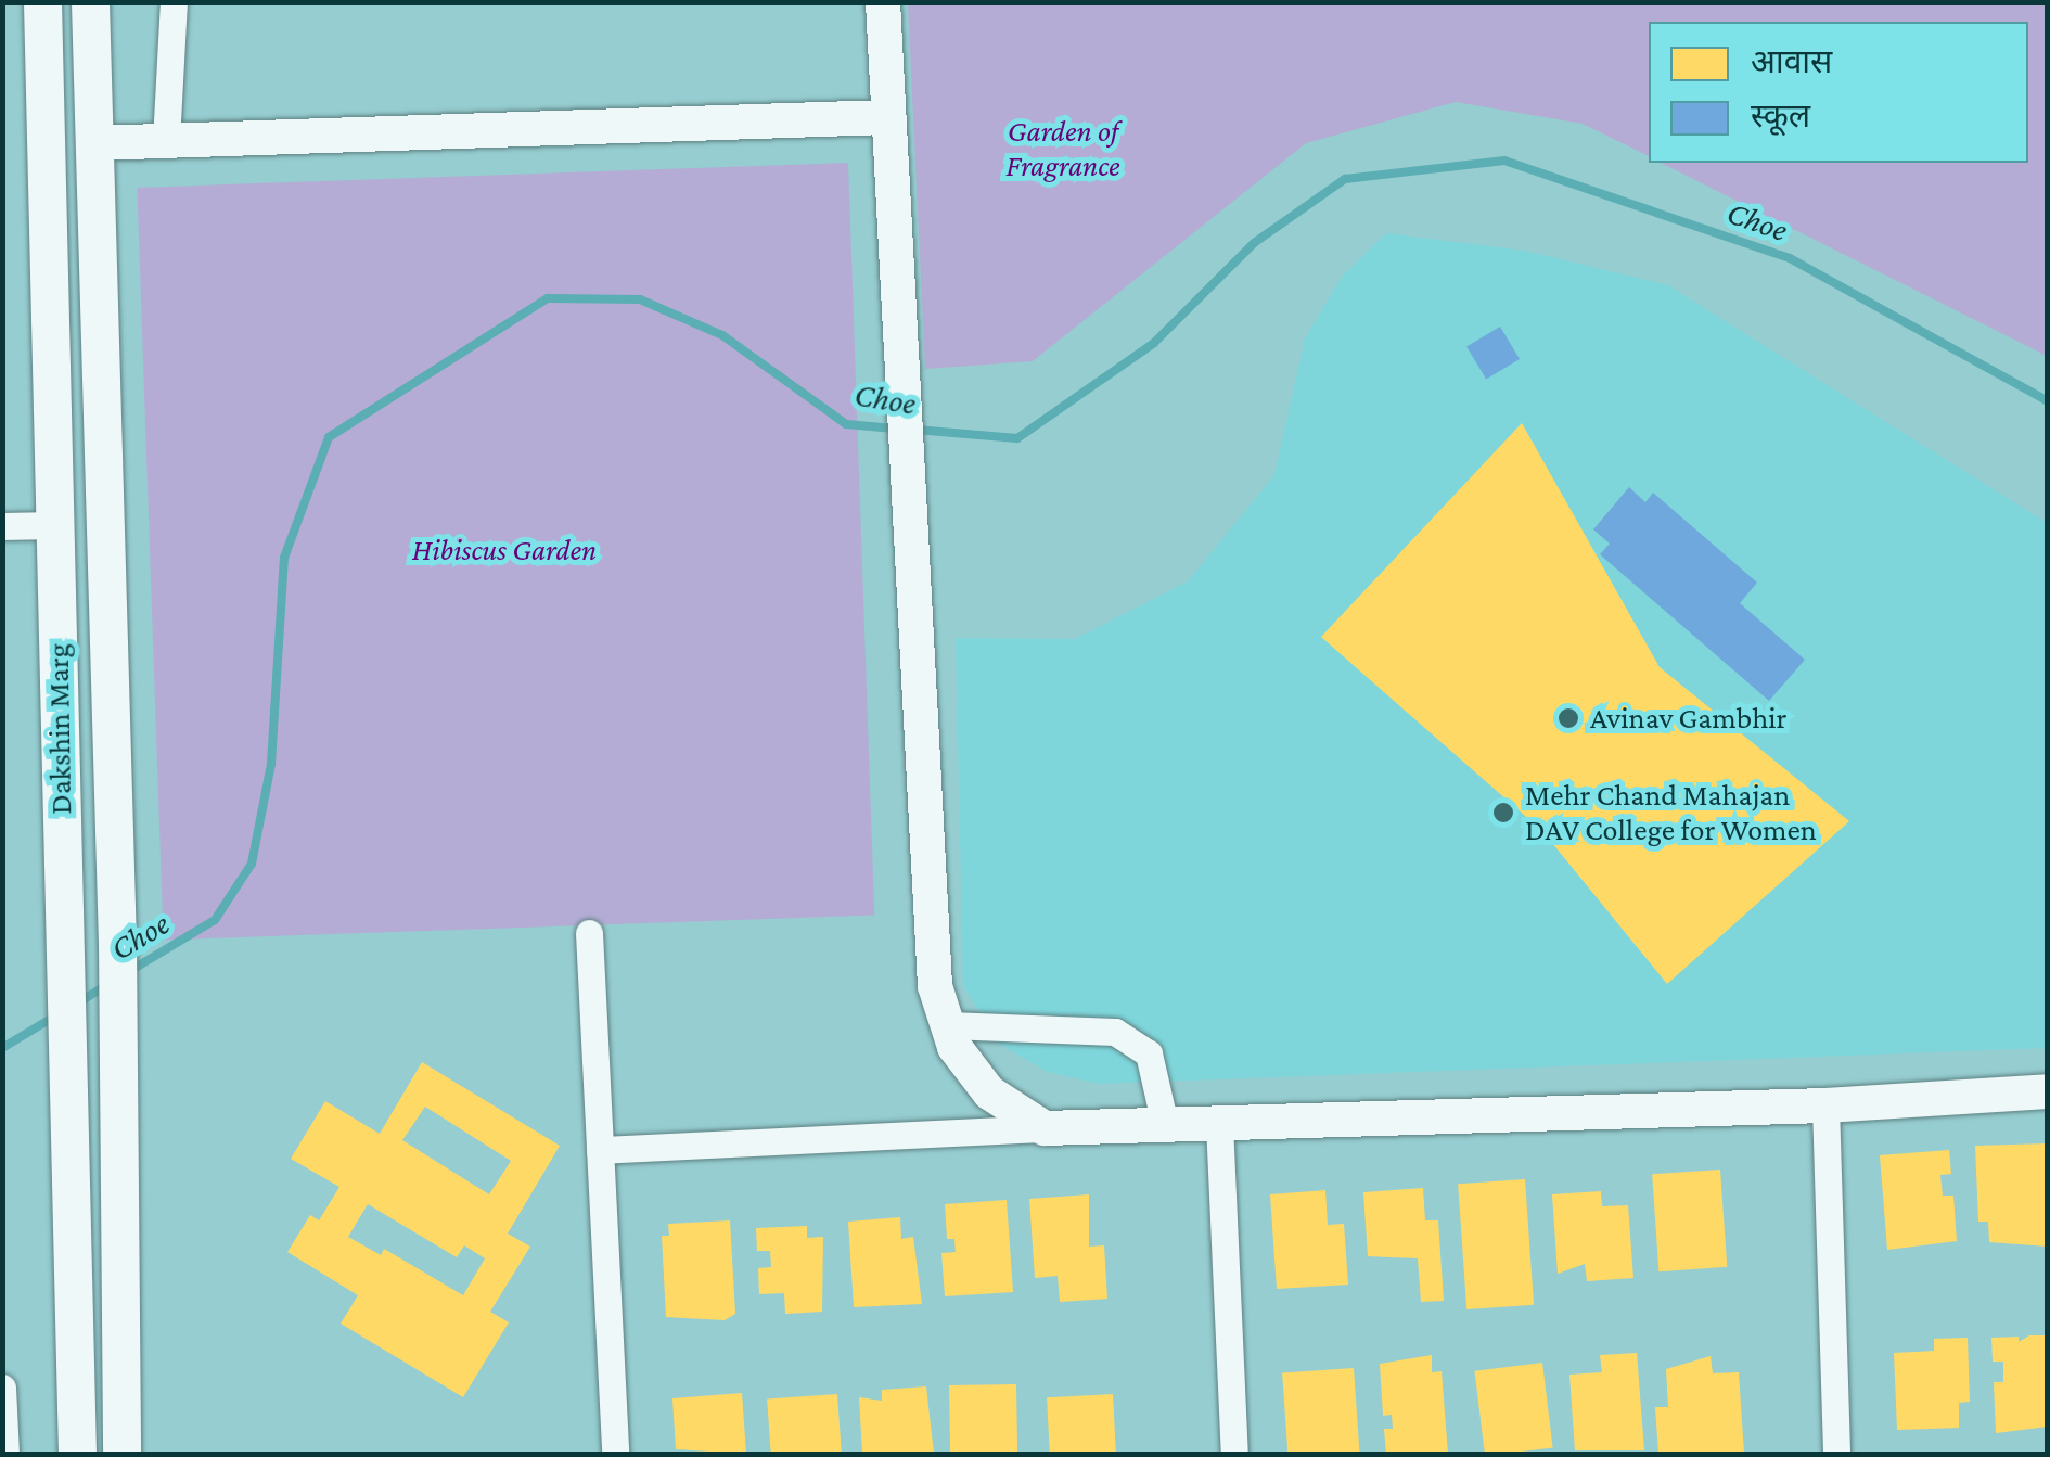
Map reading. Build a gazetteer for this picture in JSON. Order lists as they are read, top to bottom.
{
  "streets": {
    "main road": ["Dakshin Marg"]
  },
  "water": ["Choe"],
  "parks": ["Garden of Fragrance", "Hibiscus Garden"],
  "places": ["Avinav Gambhir", "Mehr Chand Mahajan DAV College for Women"],
  "legend": ["आवास", "स्कूल"]
}
